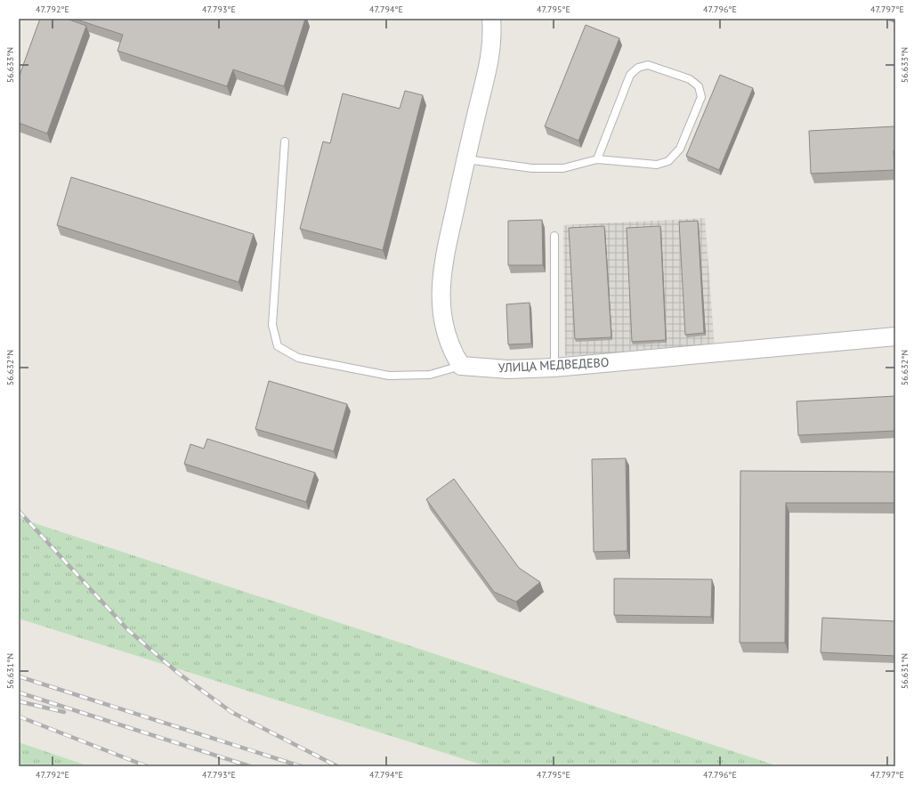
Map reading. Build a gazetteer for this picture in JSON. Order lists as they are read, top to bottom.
{
  "streets": {
    "street": ["УЛИЦА МЕДВЕДЕВО"]
  },
  "coordinates": [
    "47.792°E",
    "47.793°E",
    "47.794°E",
    "47.795°E",
    "47.796°E",
    "47.797°E",
    "56.633°N",
    "56.632°N",
    "56.631°N"
  ]
}
